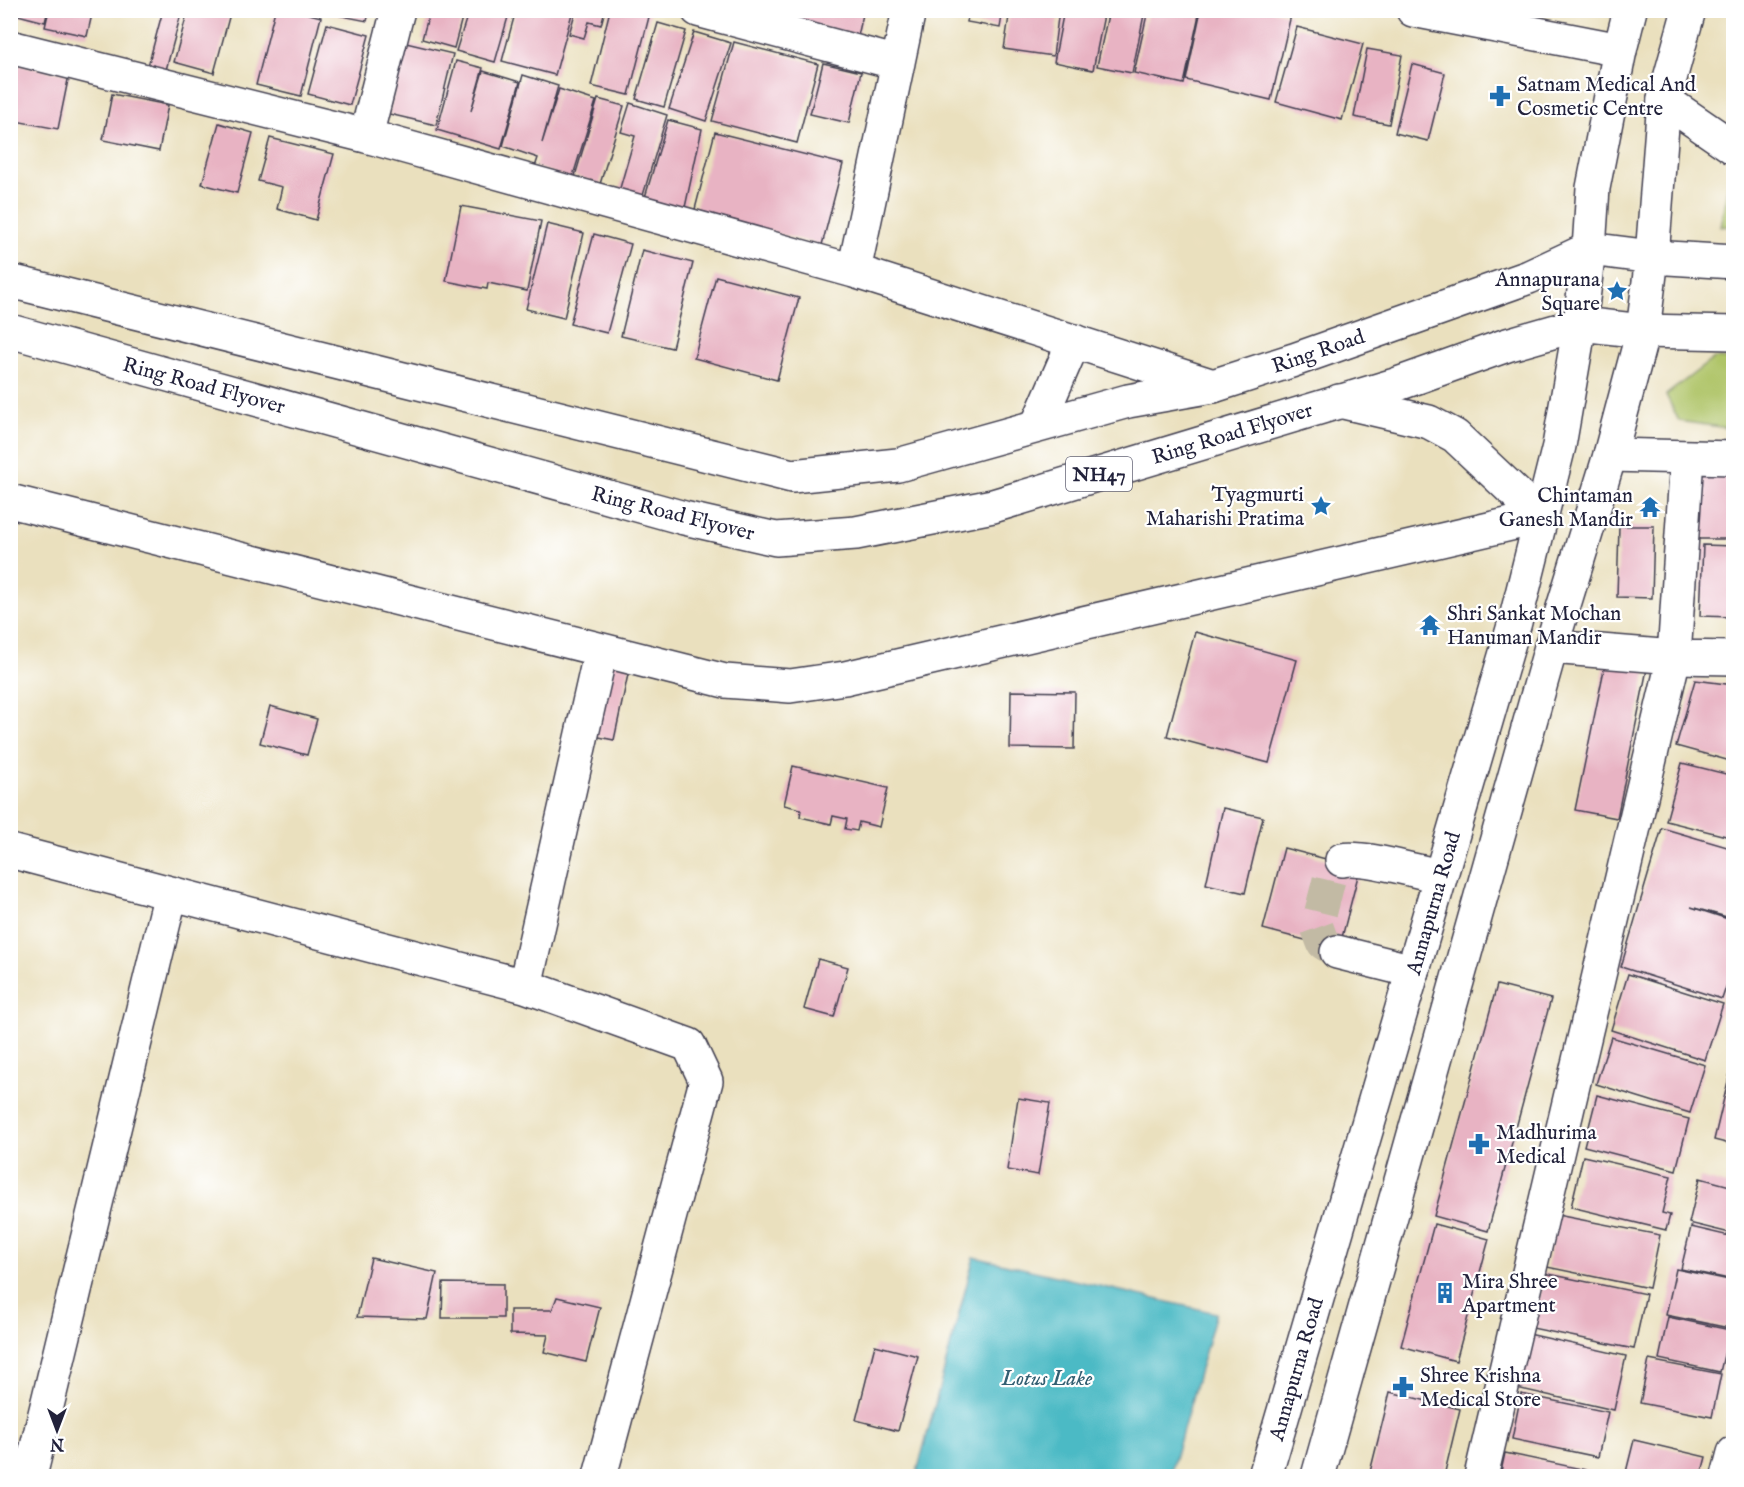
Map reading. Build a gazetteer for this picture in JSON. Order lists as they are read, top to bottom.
{
  "streets": {
    "main road": [
      "Ring Road",
      "Ring Road Flyover",
      "NH47",
      "Annapurna Road"
    ]
  },
  "crossings": [
    ["Ring Road", "Annapurna Road"],
    ["Ring Road Flyover", "NH47"],
    ["NH47", "Annapurna Road"]
  ],
  "water": ["Lotus Lake"],
  "places": {
    "pharmacy": ["Satnam Medical And Cosmetic Centre", "Madhurima Medical", "Shree Krishna Medical Store"],
    "place": ["Annapurana Square", "Tyagmurti Maharishi Pratima"],
    "temple": ["Chintaman Ganesh Mandir", "Shri Sankat Mochan Hanuman Mandir"],
    "building": ["Mira Shree Apartment"]
  },
  "north": "bottom"
}
